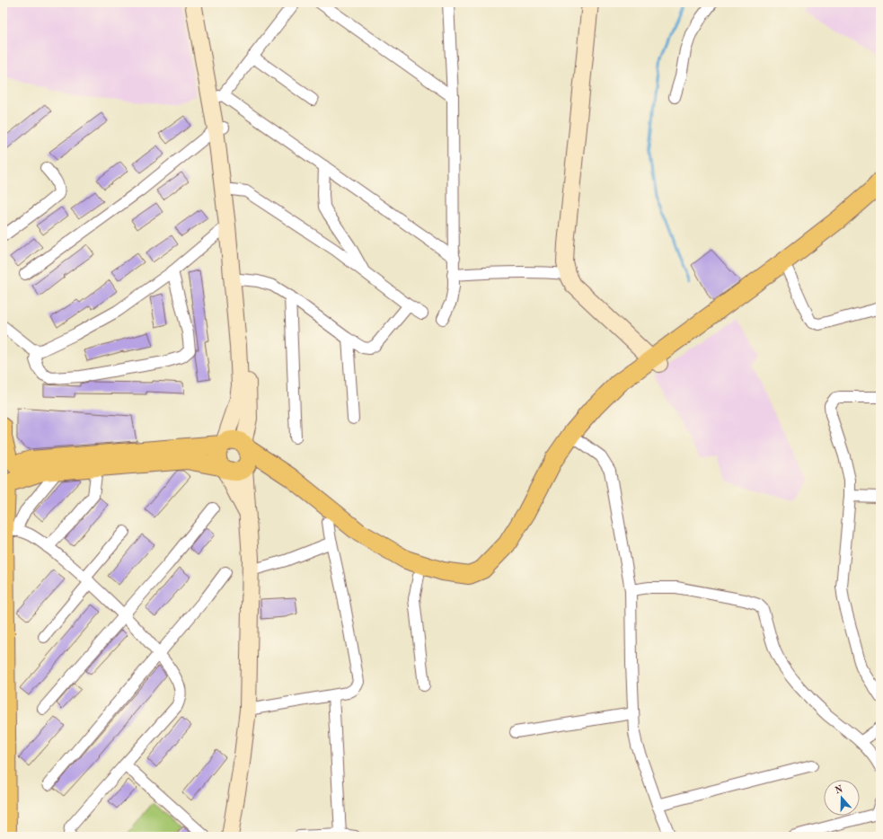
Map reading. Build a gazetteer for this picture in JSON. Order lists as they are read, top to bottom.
{
  "north": "top"
}
